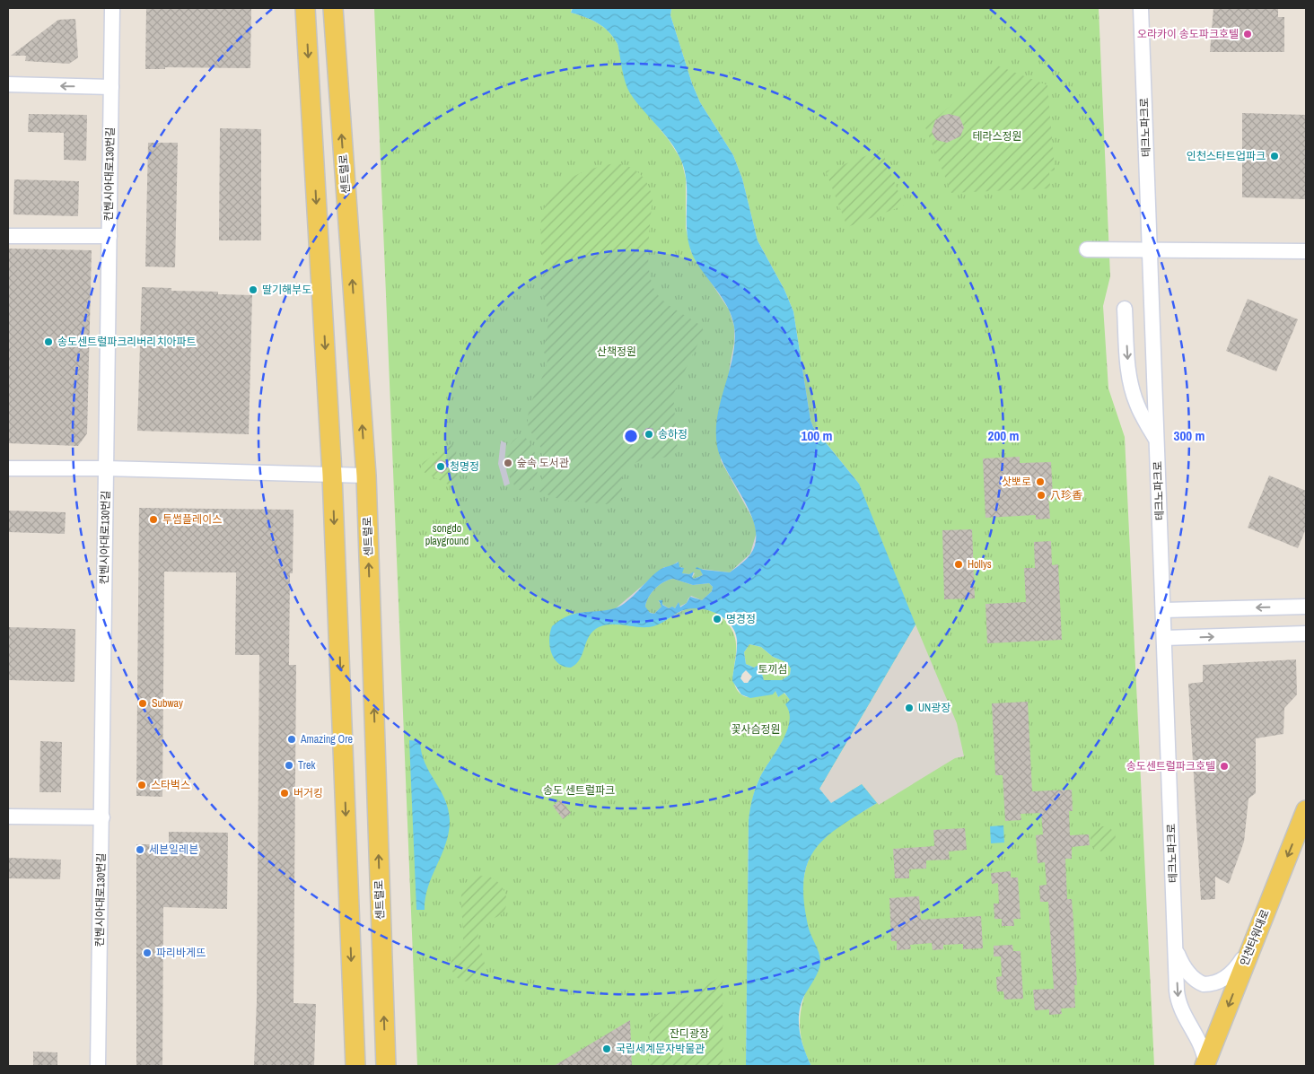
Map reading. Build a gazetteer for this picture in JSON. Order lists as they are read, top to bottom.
{
  "streets": {
    "main road": ["센트럴로", "인천타워대로"],
    "street": ["테크노파크로", "컨벤시아대로130번길"]
  },
  "crossings": [
    ["테크노파크로", "인천타워대로"]
  ],
  "one_way": ["인천타워대로"],
  "parks": [
    "테라스정원",
    "산책정원",
    "songdo playground",
    "토끼섬",
    "꽃사슴정원",
    "송도 센트럴파크",
    "잔디광장"
  ],
  "places": [
    "오라카이 송도파크호텔",
    "인천스타트업파크",
    "딸기해부도",
    "송도센트럴파크리버리치아파트",
    "송하정",
    "숲속 도서관",
    "청명정",
    "삿뽀로",
    "八珍香",
    "투썸플레이스",
    "Hollys",
    "명경정",
    "Subway",
    "UN광장",
    "Amazing Ore",
    "Trek",
    "송도센트럴파크호텔",
    "스타벅스",
    "버거킹",
    "세븐일레븐",
    "파리바게뜨",
    "국립세계문자박물관"
  ],
  "rings": ["100 m", "200 m", "300 m"]
}
